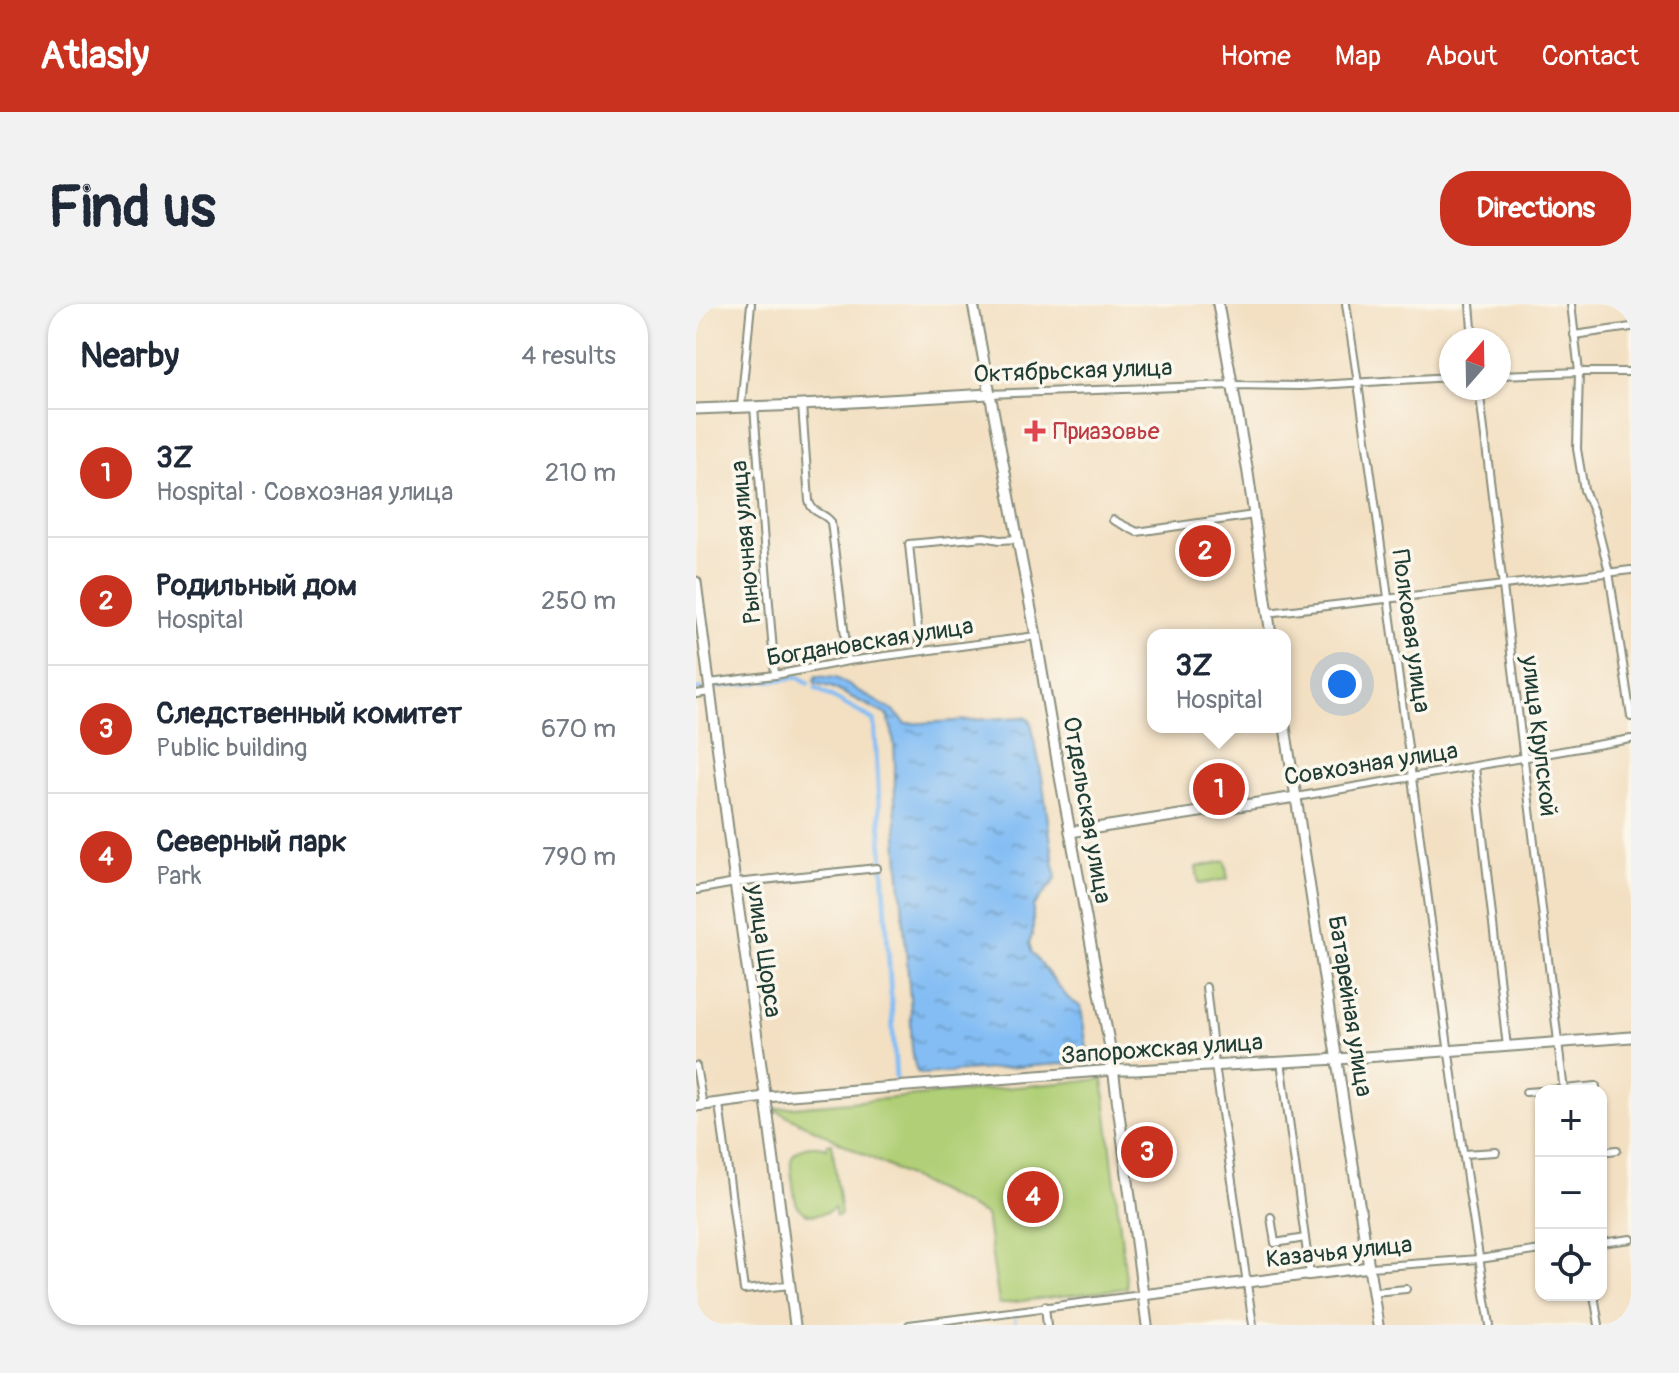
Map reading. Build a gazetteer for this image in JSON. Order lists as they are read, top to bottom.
{
  "streets": {
    "street": [
      "Октябрьская улица",
      "Рыночная улица",
      "Полковая улица",
      "Богдановская улица",
      "улица Крупской",
      "Совхозная улица",
      "Отдельская улица",
      "улица Щорса",
      "Батарейная улица",
      "Запорожская улица",
      "Казачья улица"
    ]
  },
  "crossings": [
    ["Октябрьская улица", "Рыночная улица"],
    ["Октябрьская улица", "Полковая улица"],
    ["Октябрьская улица", "Отдельская улица"],
    ["Рыночная улица", "Богдановская улица"],
    ["Полковая улица", "Совхозная улица"],
    ["Полковая улица", "Запорожская улица"],
    ["Полковая улица", "Казачья улица"],
    ["Богдановская улица", "Отдельская улица"],
    ["Богдановская улица", "улица Щорса"],
    ["улица Крупской", "Совхозная улица"],
    ["улица Крупской", "Запорожская улица"],
    ["Совхозная улица", "Отдельская улица"],
    ["Совхозная улица", "Батарейная улица"],
    ["Отдельская улица", "Запорожская улица"],
    ["Отдельская улица", "Казачья улица"],
    ["улица Щорса", "Запорожская улица"],
    ["Батарейная улица", "Запорожская улица"],
    ["Батарейная улица", "Казачья улица"]
  ],
  "places": {
    "health": ["Приазовье"]
  },
  "north": "top",
  "page": {
    "header": "Atlasly",
    "nav": [
      "Home",
      "Map",
      "About",
      "Contact"
    ],
    "buttons": "Directions",
    "title": "Find us",
    "heading": ["Nearby", "4 results"],
    "list": [
      {
        "mark": "1",
        "name": "3Z",
        "note": "Hospital · Совхозная улица",
        "value": "210 m"
      },
      {
        "mark": "2",
        "name": "Родильный дом",
        "note": "Hospital",
        "value": "250 m"
      },
      {
        "mark": "3",
        "name": "Следственный комитет",
        "note": "Public building",
        "value": "670 m"
      },
      {
        "mark": "4",
        "name": "Северный парк",
        "note": "Park",
        "value": "790 m"
      }
    ],
    "pins": [
      "2",
      "1",
      "3",
      "4"
    ],
    "popup": ["3Z", "Hospital"],
    "map_buttons": ["+", "−"]
  }
}
